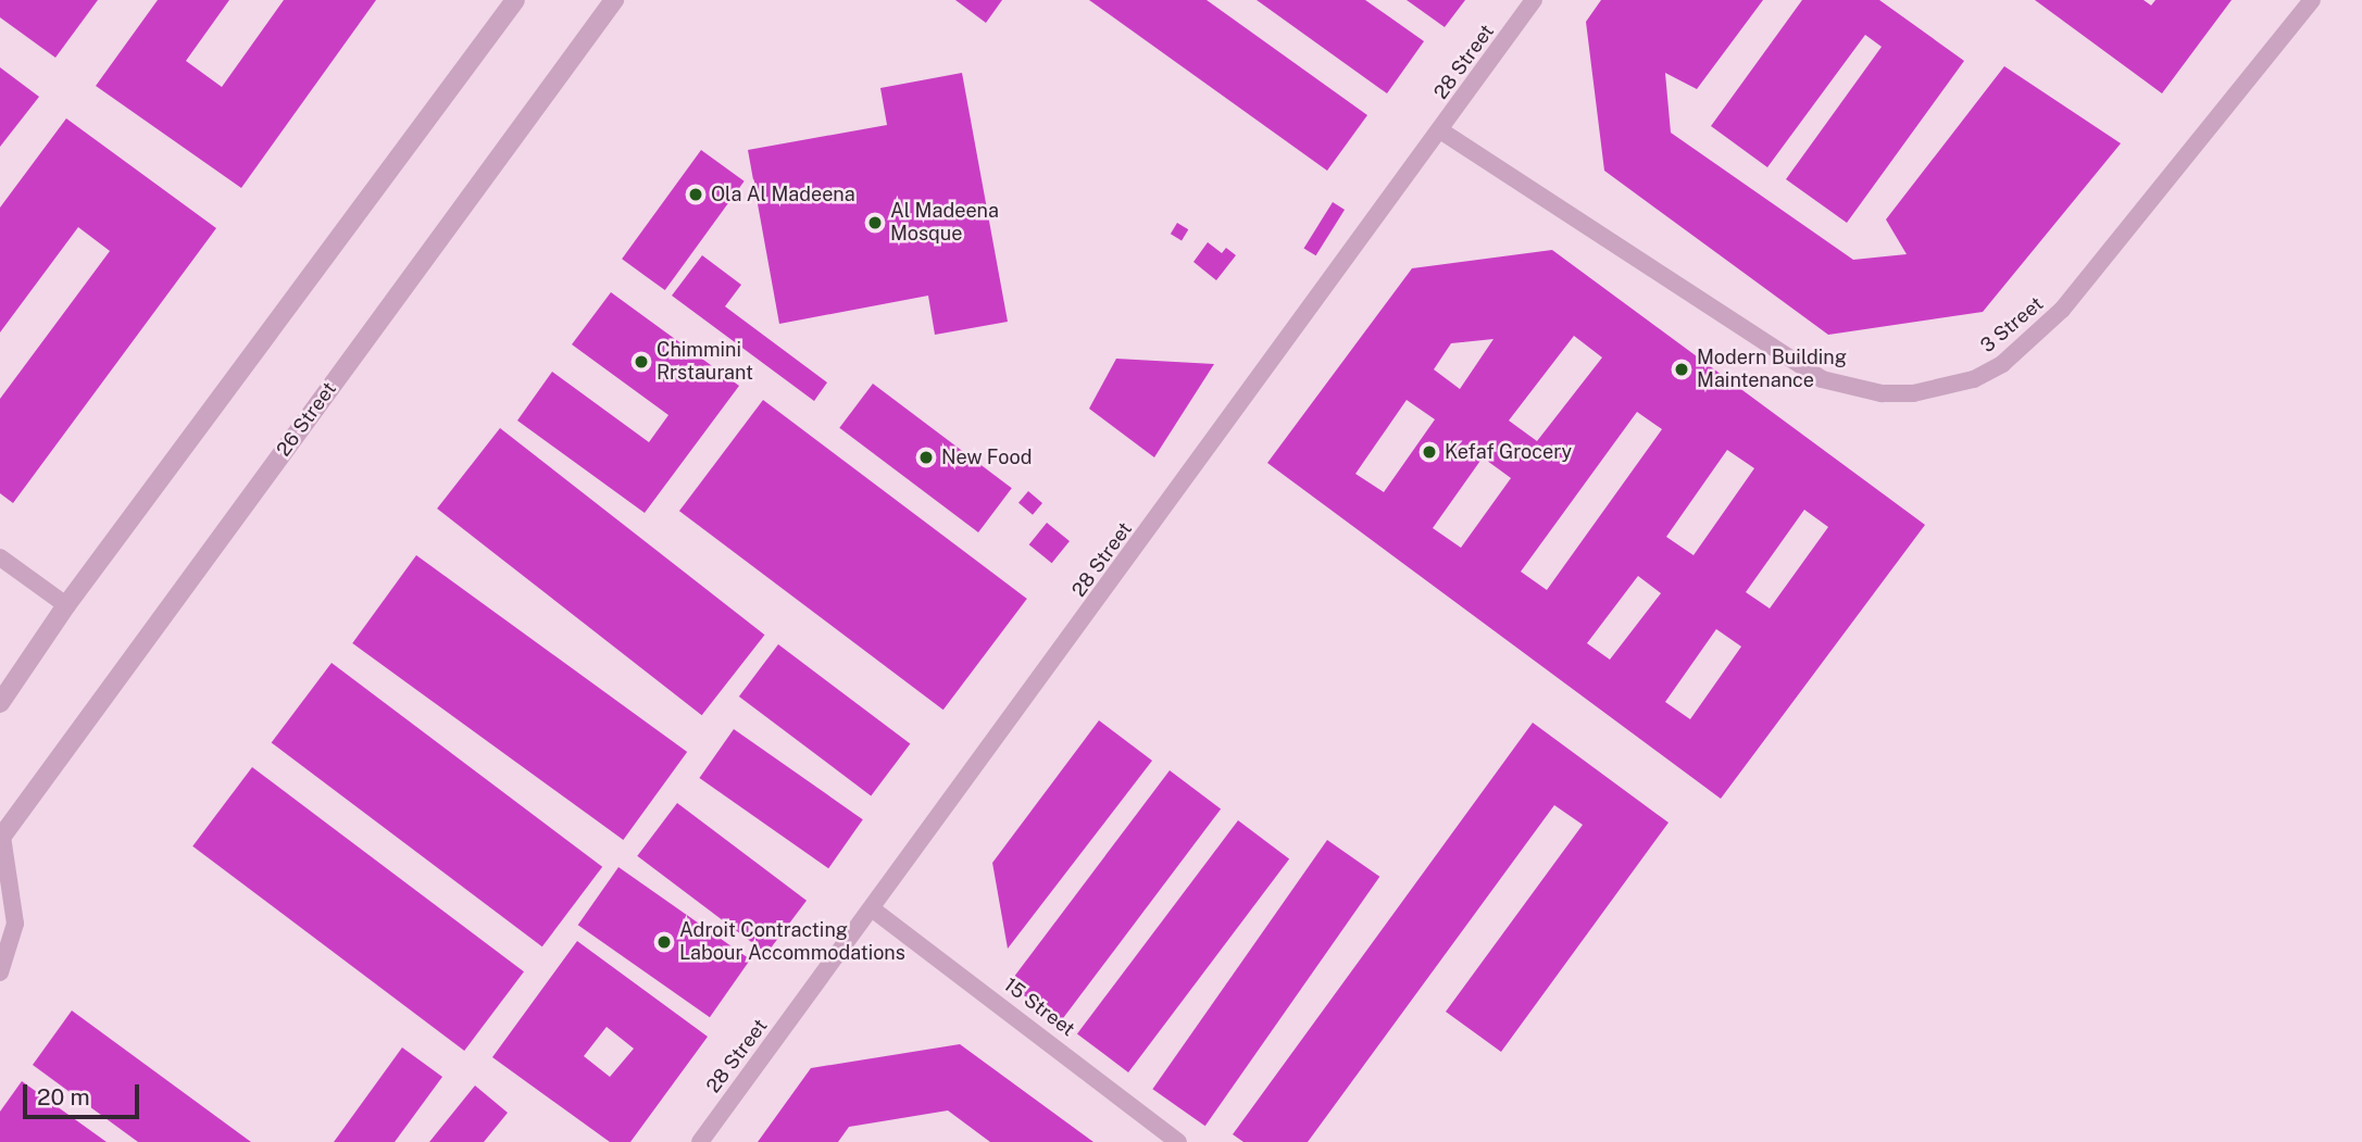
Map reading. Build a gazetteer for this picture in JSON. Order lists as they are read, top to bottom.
{
  "streets": {
    "street": ["26 Street"],
    "lane": ["28 Street", "3 Street", "15 Street"]
  },
  "crossings": [
    ["28 Street", "3 Street"],
    ["28 Street", "15 Street"]
  ],
  "places": [
    "Ola Al Madeena",
    "Al Madeena Mosque",
    "Chimmini Rrstaurant",
    "Modern Building Maintenance",
    "Kefaf Grocery",
    "New Food",
    "Adroit Contracting Labour Accommodations"
  ],
  "scale_bar": "20 m"
}
